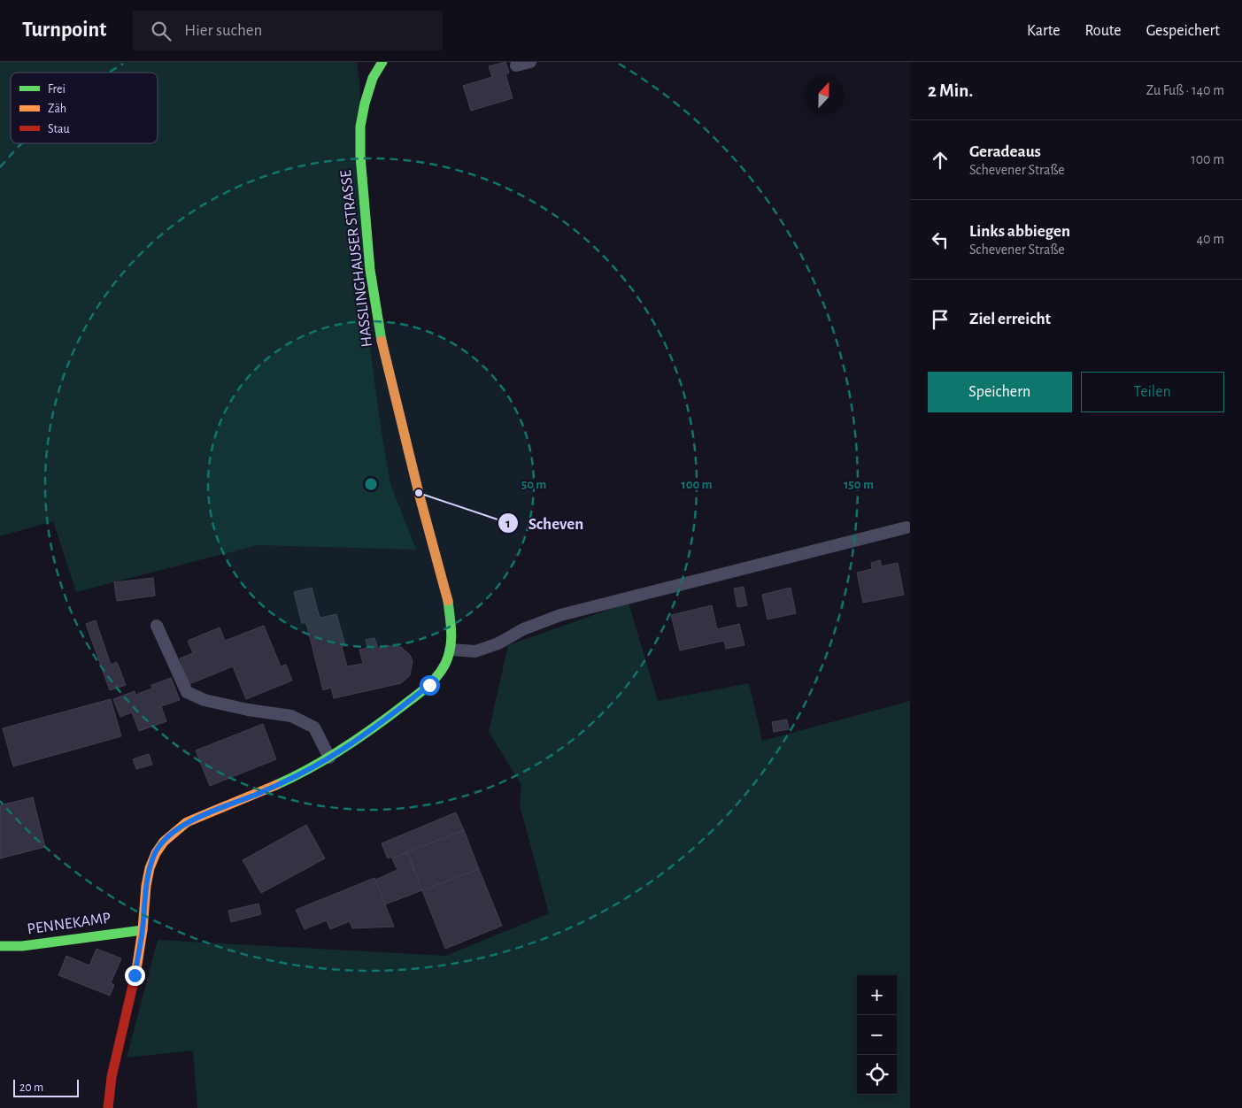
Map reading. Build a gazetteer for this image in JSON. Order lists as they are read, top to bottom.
{
  "streets": {
    "main road": ["HASSLINGHAUSER STRASSE", "PENNEKAMP"]
  },
  "crossings": [
    ["HASSLINGHAUSER STRASSE", "PENNEKAMP"]
  ],
  "places": ["Scheven"],
  "legend": ["Frei", "Zäh", "Stau"],
  "scale_bar": "20 m",
  "north": "top",
  "page": {
    "header": "Turnpoint",
    "search": "Hier suchen",
    "nav": ["Karte", "Route", "Gespeichert"],
    "heading": ["2 Min.", "Zu Fuß · 140 m"],
    "list": [
      ["Geradeaus", "Schevener Straße", "100 m"],
      ["Links abbiegen", "Schevener Straße", "40 m"],
      "Ziel erreicht"
    ],
    "buttons": ["Speichern", "Teilen"],
    "map_buttons": ["+", "−"],
    "scale": "20 m"
  },
  "rings": ["50 m", "100 m", "150 m"]
}
